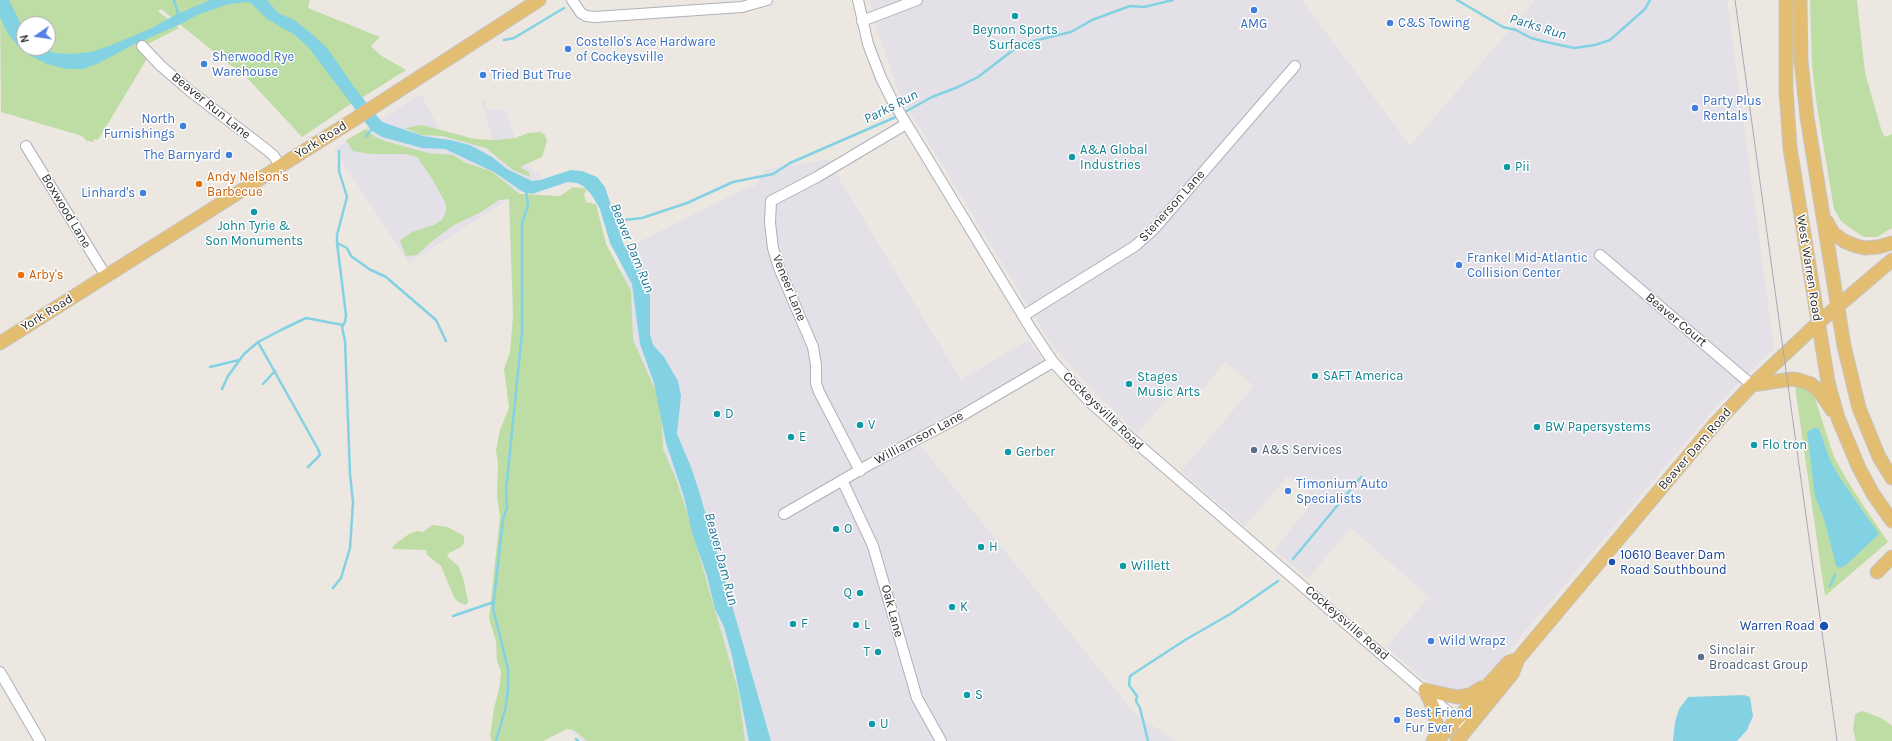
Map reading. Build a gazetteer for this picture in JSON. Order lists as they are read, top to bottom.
{
  "streets": {
    "main road": ["York Road", "West Warren Road", "Beaver Dam Road"],
    "street": [
      "Beaver Run Lane",
      "Stenerson Lane",
      "Boxwood Lane",
      "Veneer Lane",
      "Beaver Court",
      "Cockeysville Road",
      "Williamson Lane",
      "Oak Lane"
    ]
  },
  "crossings": [
    ["Beaver Run Lane", "York Road"],
    ["York Road", "Boxwood Lane"],
    ["Stenerson Lane", "Cockeysville Road"],
    ["West Warren Road", "Beaver Dam Road"],
    ["Veneer Lane", "Cockeysville Road"],
    ["Veneer Lane", "Williamson Lane"],
    ["Beaver Court", "Beaver Dam Road"],
    ["Cockeysville Road", "Williamson Lane"],
    ["Cockeysville Road", "Beaver Dam Road"],
    ["Williamson Lane", "Oak Lane"]
  ],
  "water": ["Parks Run", "Beaver Dam Run"],
  "places": [
    "AMG",
    "Beynon Sports Surfaces",
    "C&S Towing",
    "Costello's Ace Hardware of Cockeysville",
    "Sherwood Rye Warehouse",
    "Tried But True",
    "Party Plus Rentals",
    "North Furnishings",
    "The Barnyard",
    "A&A Global Industries",
    "Pii",
    "Andy Nelson's Barbecue",
    "Linhard's",
    "John Tyrie & Son Monuments",
    "Frankel Mid-Atlantic Collision Center",
    "Arby's",
    "SAFT America",
    "Stages Music Arts",
    "D",
    "V",
    "BW Papersystems",
    "E",
    "Flo tron",
    "A&S Services",
    "Gerber",
    "Timonium Auto Specialists",
    "O",
    "H",
    "10610 Beaver Dam Road Southbound",
    "Willett",
    "Q",
    "K",
    "F",
    "L",
    "Warren Road",
    "Wild Wrapz",
    "T",
    "Sinclair Broadcast Group",
    "S",
    "Best Friend Fur Ever",
    "U"
  ],
  "north": "left"
}
